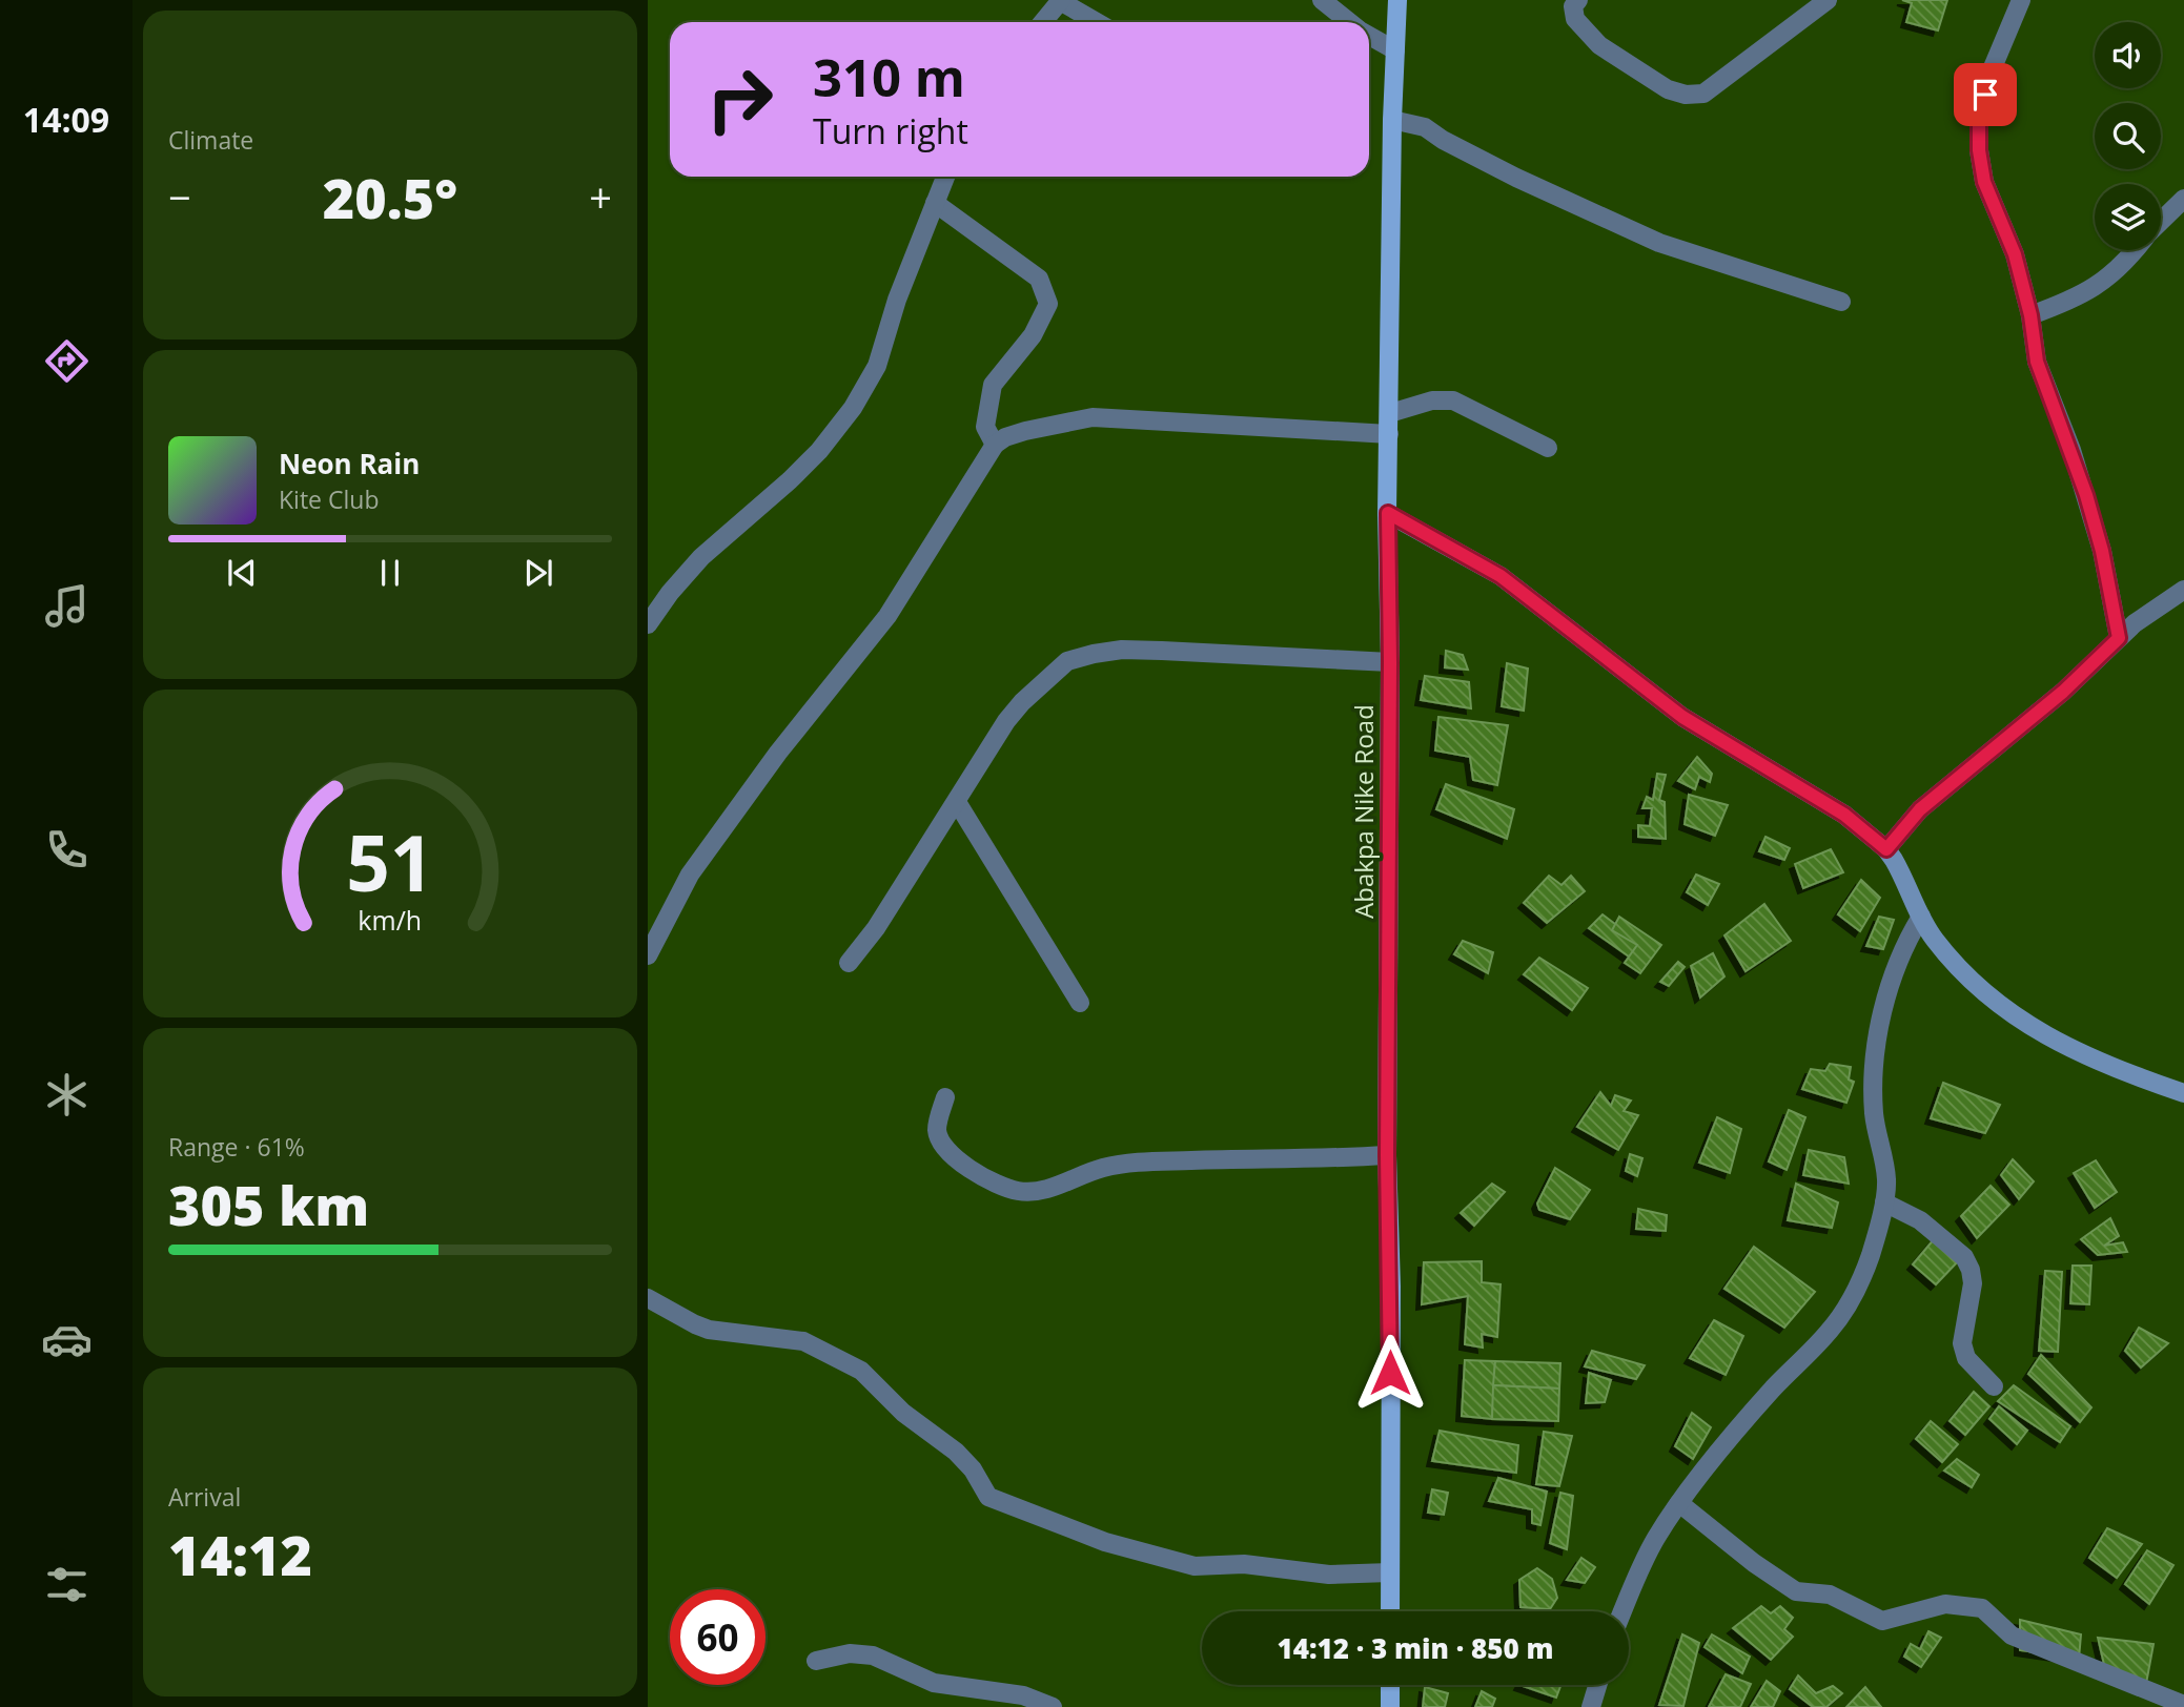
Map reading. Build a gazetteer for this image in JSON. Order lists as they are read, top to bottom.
{
  "streets": {
    "main road": ["Abakpa Nike Road"]
  },
  "page": {
    "tabs": "14:09",
    "tile": [
      "Climate",
      ["Range · 61%", "305 km"],
      ["Arrival", "14:12"]
    ],
    "turn": ["310 m", "Turn right"],
    "heat": ["−", "20.5°", "+"],
    "song": ["Neon Rain", "Kite Club"],
    "limit": "60",
    "trip": "14:12 · 3 min · 850 m",
    "gauge": ["51", "km/h"]
  }
}
